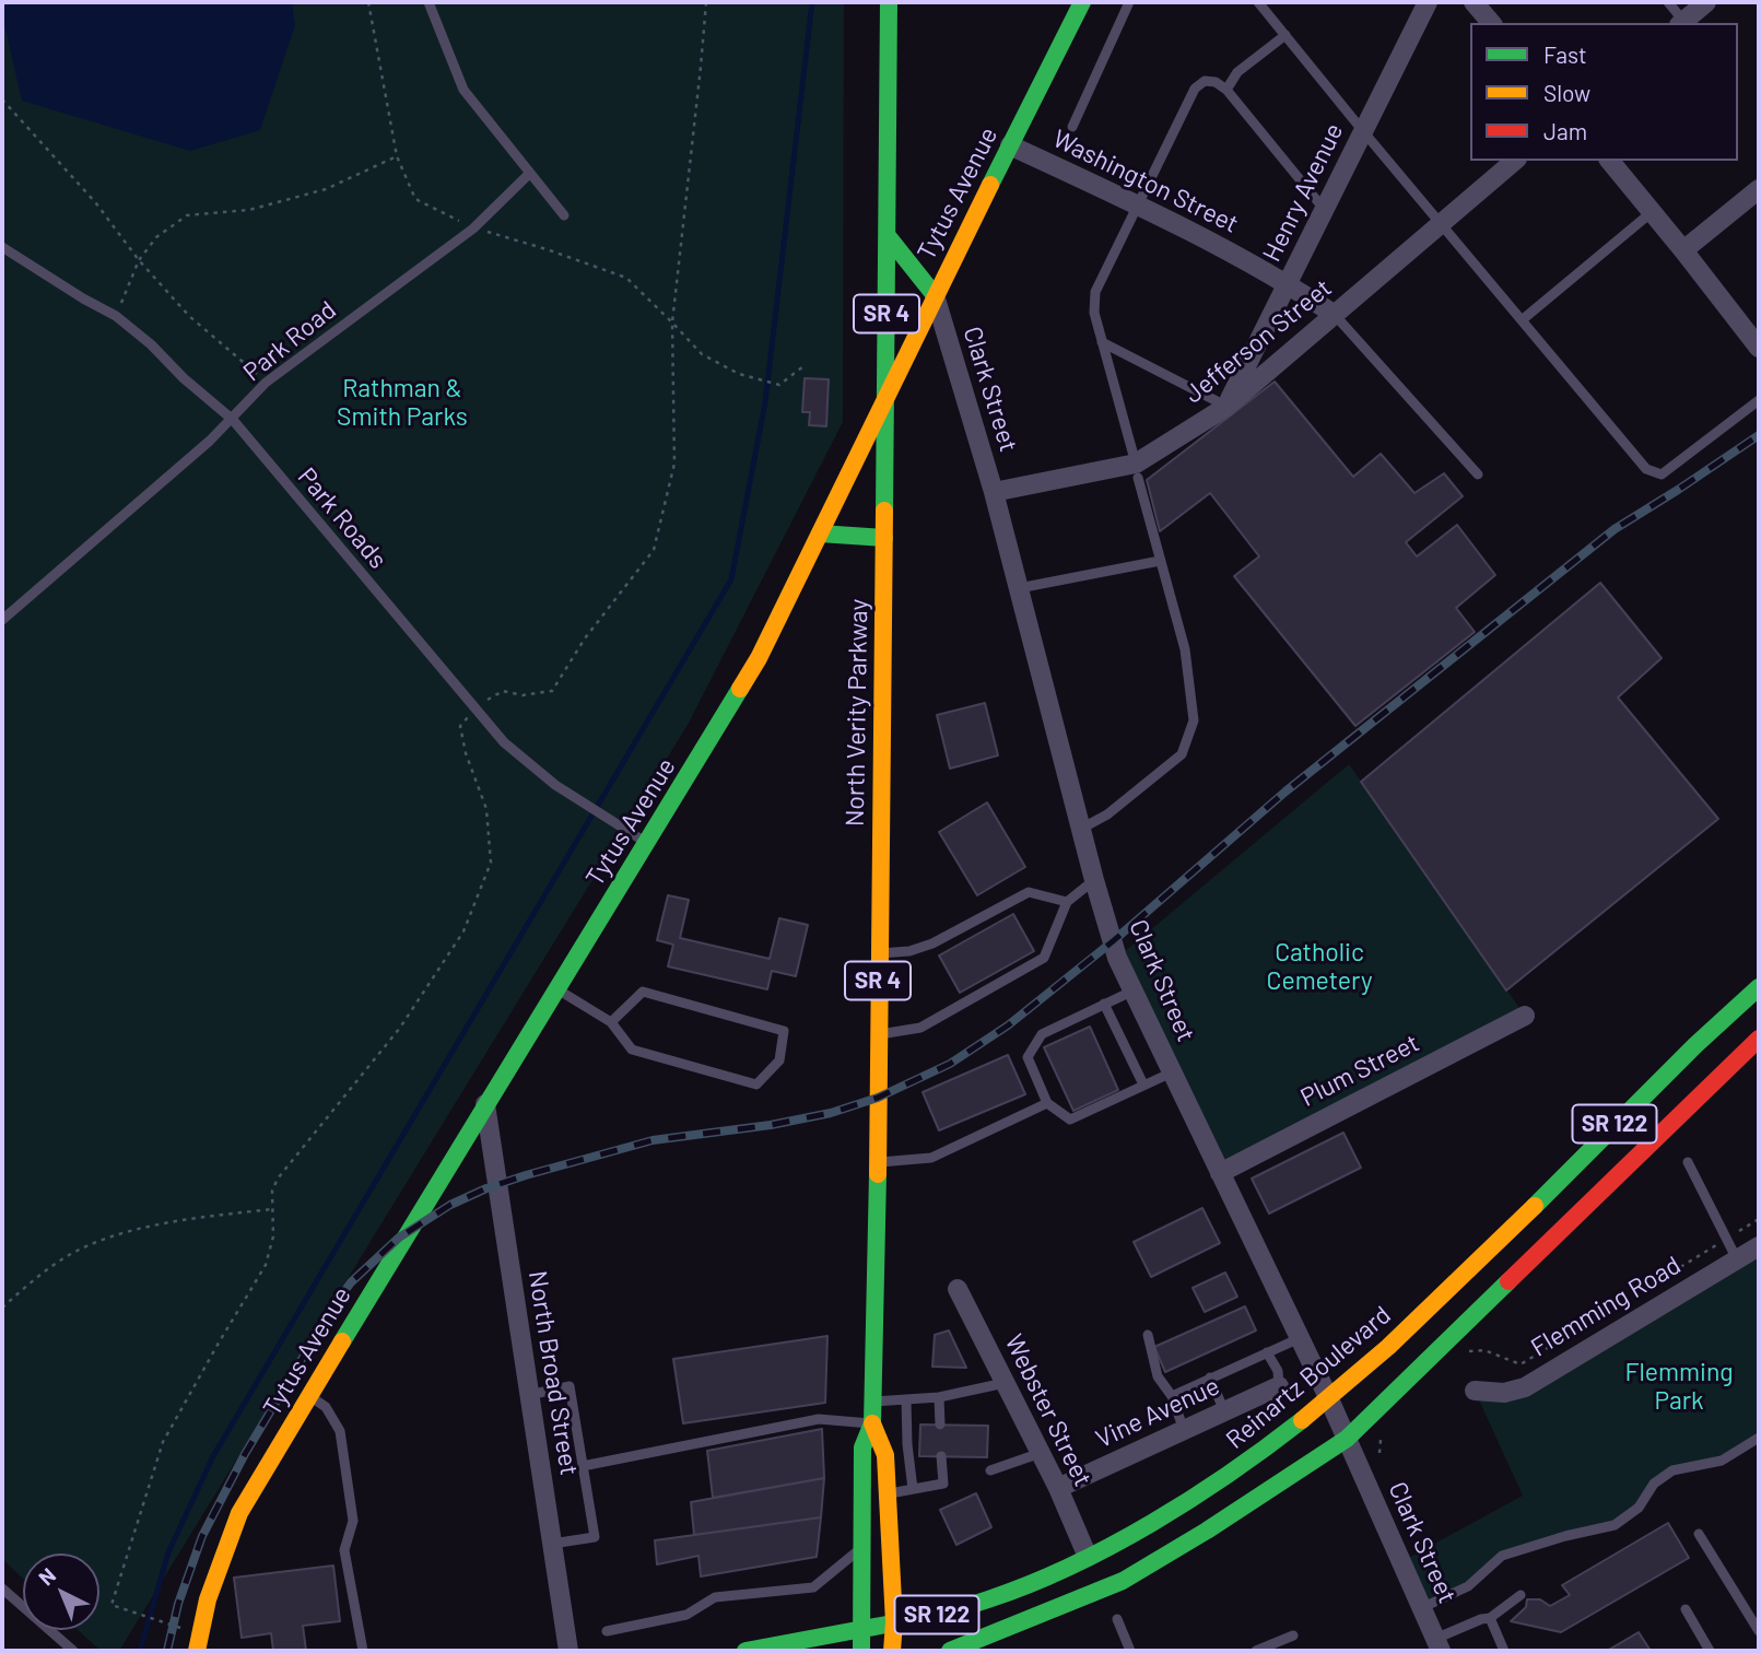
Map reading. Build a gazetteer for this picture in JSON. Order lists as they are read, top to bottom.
{
  "streets": {
    "main road": [
      "Tytus Avenue",
      "SR 4",
      "North Verity Parkway",
      "SR 122",
      "Reinartz Boulevard"
    ],
    "street": [
      "Washington Street",
      "Henry Avenue",
      "Jefferson Street",
      "Clark Street",
      "Plum Street",
      "Flemming Road",
      "North Broad Street",
      "Webster Street",
      "Vine Avenue"
    ],
    "lane": ["Park Road", "Park Roads"]
  },
  "crossings": [
    ["Washington Street", "Henry Avenue"],
    ["Washington Street", "Tytus Avenue"],
    ["Washington Street", "Jefferson Street"],
    ["Henry Avenue", "Jefferson Street"],
    ["Tytus Avenue", "Clark Street"],
    ["Tytus Avenue", "Park Roads"],
    ["Tytus Avenue", "North Verity Parkway"],
    ["Tytus Avenue", "North Broad Street"],
    ["SR 4", "North Verity Parkway"],
    ["SR 4", "Reinartz Boulevard"],
    ["Park Road", "Park Roads"],
    ["Jefferson Street", "Clark Street"],
    ["Clark Street", "Plum Street"],
    ["Clark Street", "Reinartz Boulevard"],
    ["North Verity Parkway", "Reinartz Boulevard"],
    ["Reinartz Boulevard", "Webster Street"],
    ["Webster Street", "Vine Avenue"]
  ],
  "parks": ["Rathman & Smith Parks", "Catholic Cemetery", "Flemming Park"],
  "legend": ["Fast", "Slow", "Jam"],
  "north": "top left"
}
